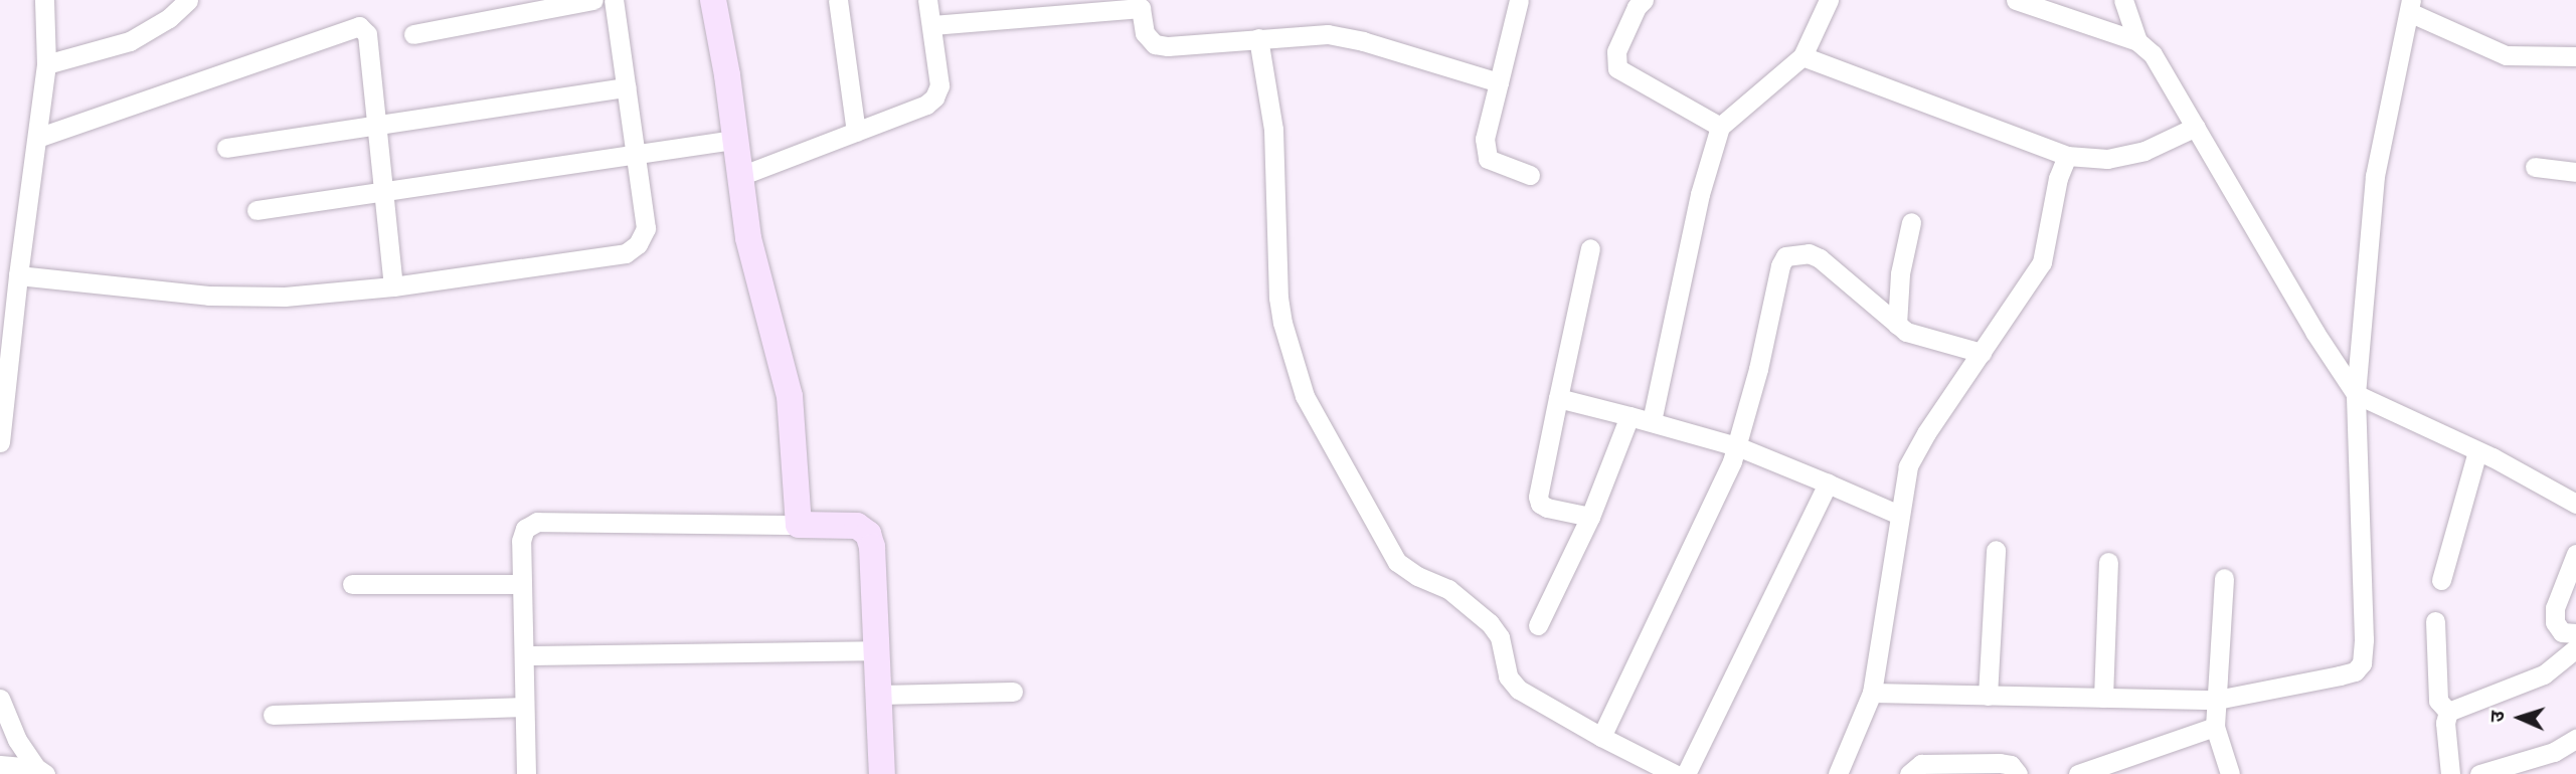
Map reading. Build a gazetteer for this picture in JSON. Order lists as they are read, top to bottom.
{
  "north": "left"
}
